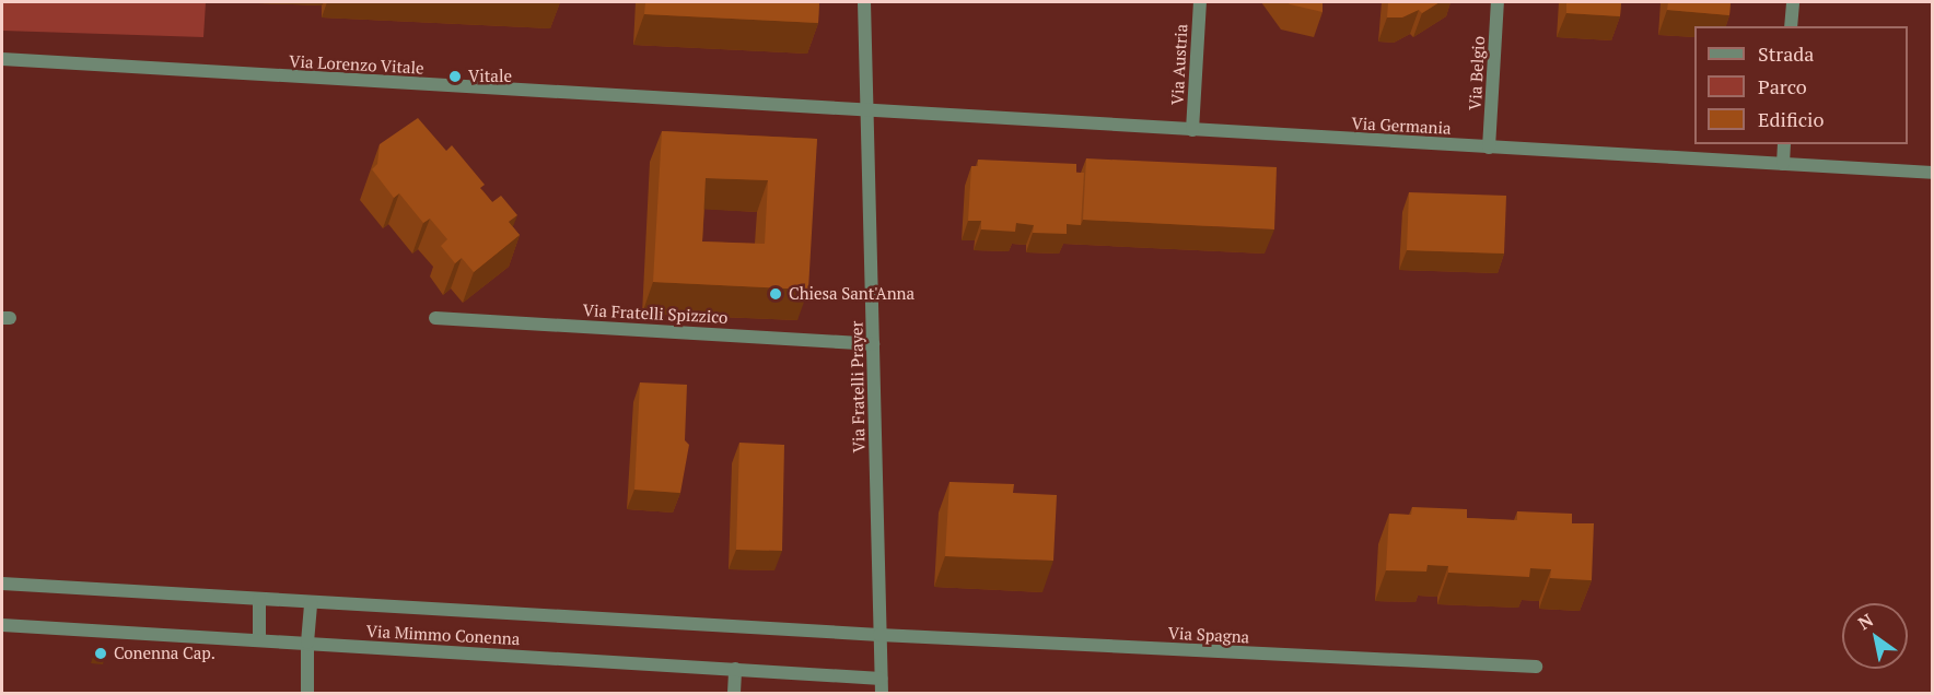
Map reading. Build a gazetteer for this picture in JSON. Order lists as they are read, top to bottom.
{
  "streets": {
    "street": [
      "Via Lorenzo Vitale",
      "Via Austria",
      "Via Belgio",
      "Via Germania",
      "Via Fratelli Spizzico",
      "Via Fratelli Prayer",
      "Via Mimmo Conenna",
      "Via Spagna"
    ]
  },
  "crossings": [
    ["Via Lorenzo Vitale", "Via Germania"],
    ["Via Lorenzo Vitale", "Via Fratelli Prayer"],
    ["Via Austria", "Via Germania"],
    ["Via Belgio", "Via Germania"],
    ["Via Germania", "Via Fratelli Prayer"],
    ["Via Fratelli Spizzico", "Via Fratelli Prayer"],
    ["Via Fratelli Prayer", "Via Mimmo Conenna"],
    ["Via Fratelli Prayer", "Via Spagna"],
    ["Via Mimmo Conenna", "Via Spagna"]
  ],
  "places": ["Vitale", "Chiesa Sant'Anna", "Conenna Cap."],
  "legend": ["Strada", "Parco", "Edificio"],
  "north": "top left"
}
